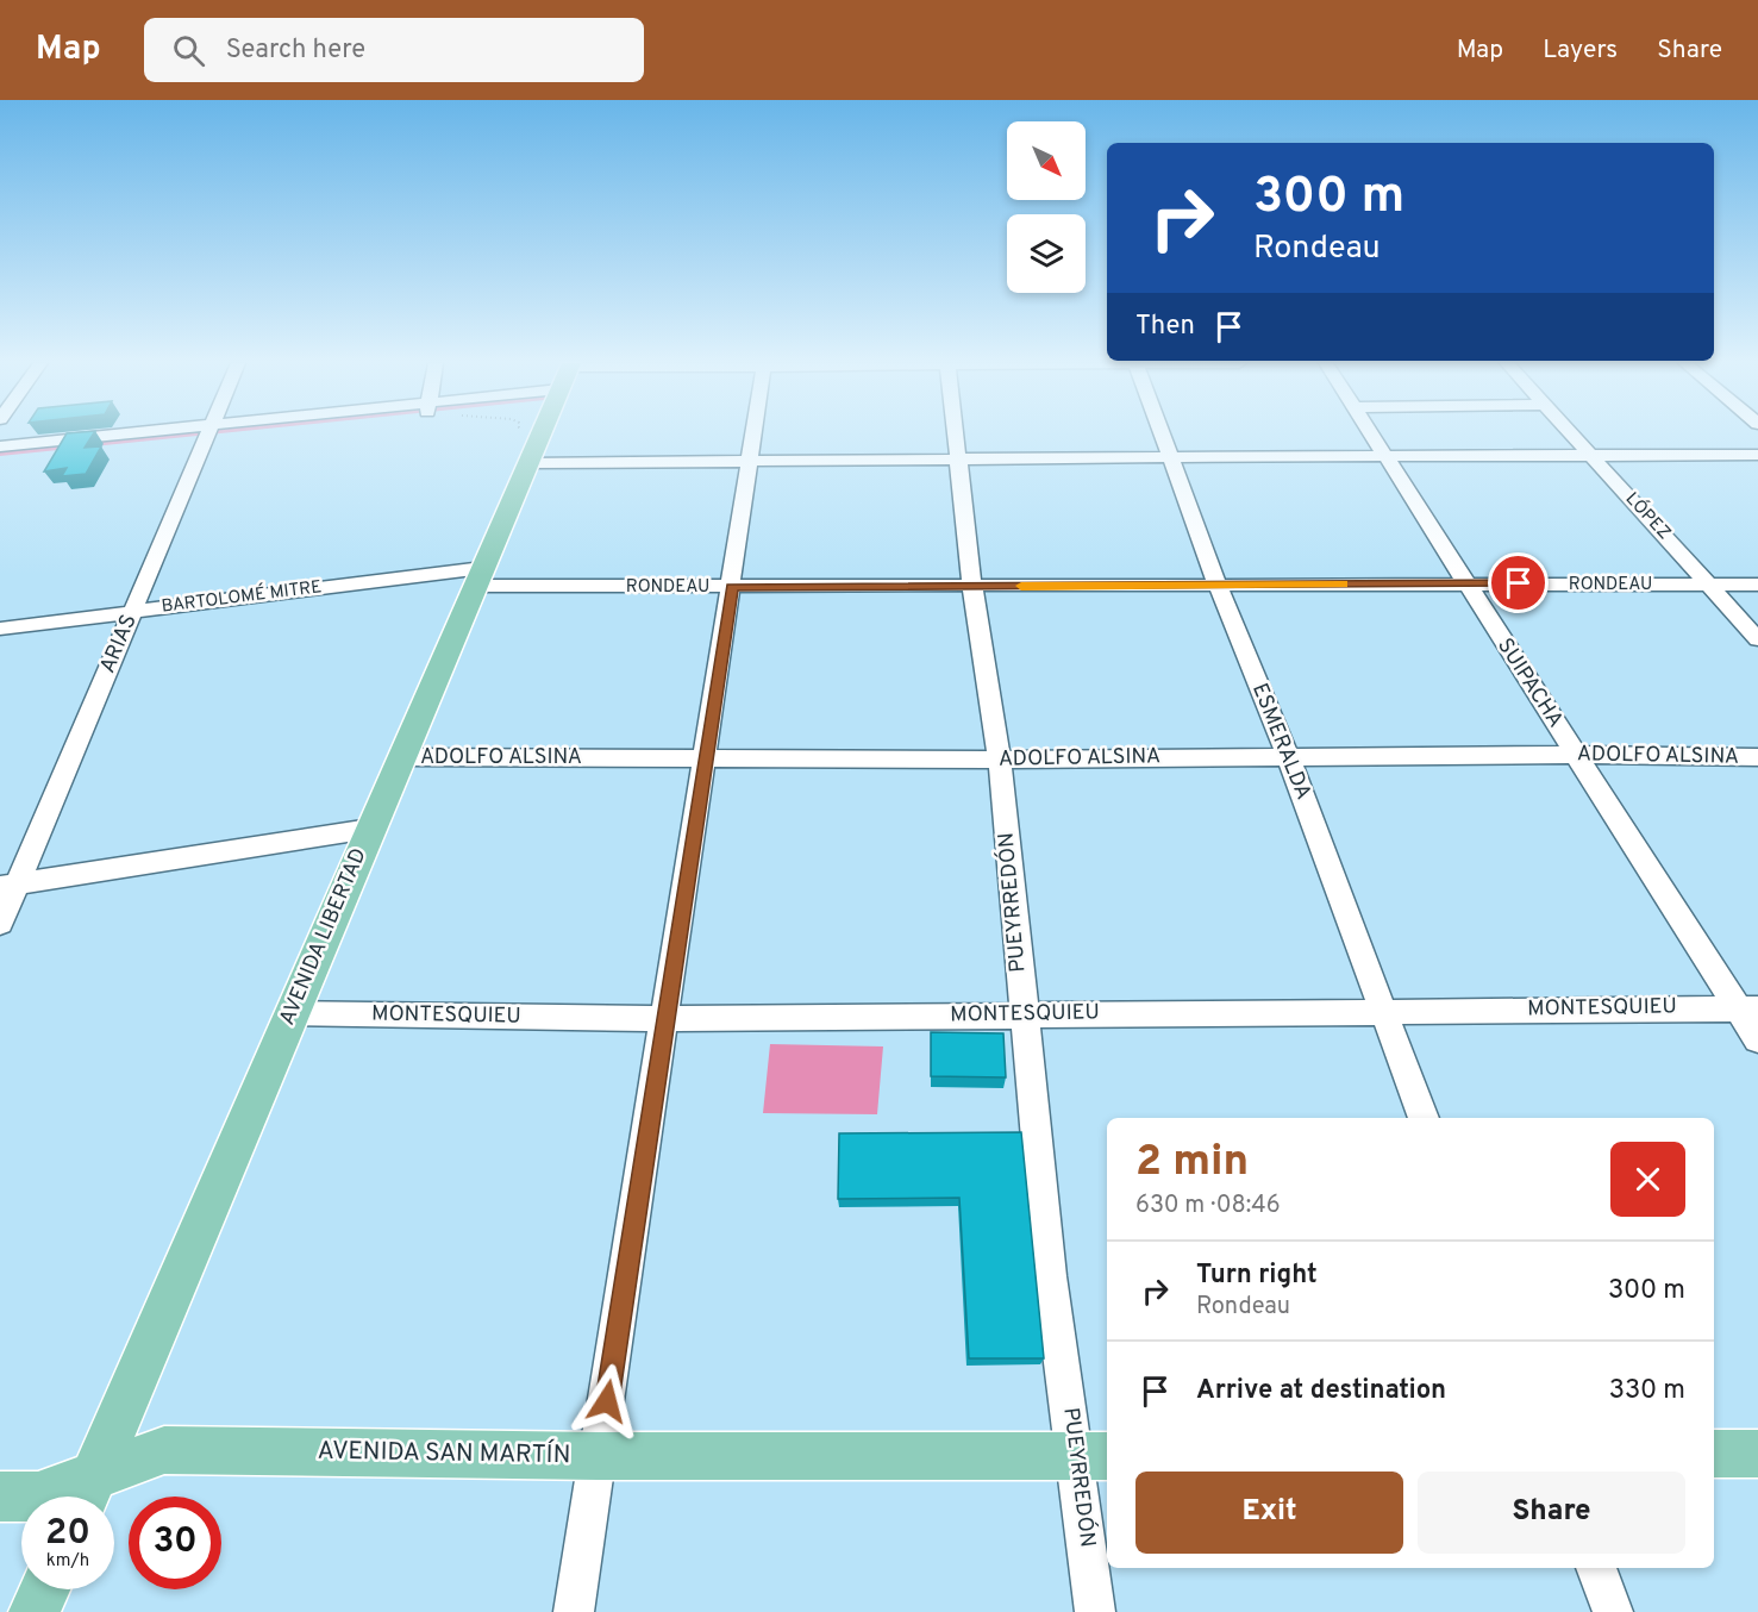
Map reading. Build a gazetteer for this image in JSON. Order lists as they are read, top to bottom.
{
  "streets": {
    "main road": ["AVENIDA LIBERTAD", "AVENIDA SAN MARTÍN"],
    "street": [
      "LÓPEZ",
      "RONDEAU",
      "BARTOLOMÉ MITRE",
      "ARIAS",
      "SUIPACHA",
      "ESMERALDA",
      "ADOLFO ALSINA",
      "PUEYRREDÓN",
      "MONTESQUIEU"
    ]
  },
  "crossings": [
    ["LÓPEZ", "RONDEAU"],
    ["RONDEAU", "BARTOLOMÉ MITRE"],
    ["RONDEAU", "SUIPACHA"],
    ["RONDEAU", "ESMERALDA"],
    ["RONDEAU", "PUEYRREDÓN"],
    ["RONDEAU", "AVENIDA LIBERTAD"],
    ["BARTOLOMÉ MITRE", "ARIAS"],
    ["BARTOLOMÉ MITRE", "AVENIDA LIBERTAD"],
    ["SUIPACHA", "ADOLFO ALSINA"],
    ["SUIPACHA", "MONTESQUIEU"],
    ["ESMERALDA", "ADOLFO ALSINA"],
    ["ESMERALDA", "MONTESQUIEU"],
    ["ADOLFO ALSINA", "PUEYRREDÓN"],
    ["ADOLFO ALSINA", "AVENIDA LIBERTAD"],
    ["PUEYRREDÓN", "MONTESQUIEU"],
    ["PUEYRREDÓN", "AVENIDA SAN MARTÍN"],
    ["AVENIDA LIBERTAD", "MONTESQUIEU"],
    ["AVENIDA LIBERTAD", "AVENIDA SAN MARTÍN"]
  ],
  "north": "bottom right",
  "page": {
    "header": "Map",
    "search": "Search here",
    "nav": ["Map", "Layers", "Share"],
    "turn": ["300 m", "Rondeau"],
    "then": "Then",
    "heading": ["2 min", "630 m · 08:46"],
    "list": [
      {
        "name": "Turn right",
        "note": "Rondeau",
        "value": "300 m"
      },
      {
        "name": "Arrive at destination",
        "value": "330 m"
      }
    ],
    "buttons": ["Exit", "Share"],
    "speed": "20 km/h",
    "limit": "30"
  }
}
